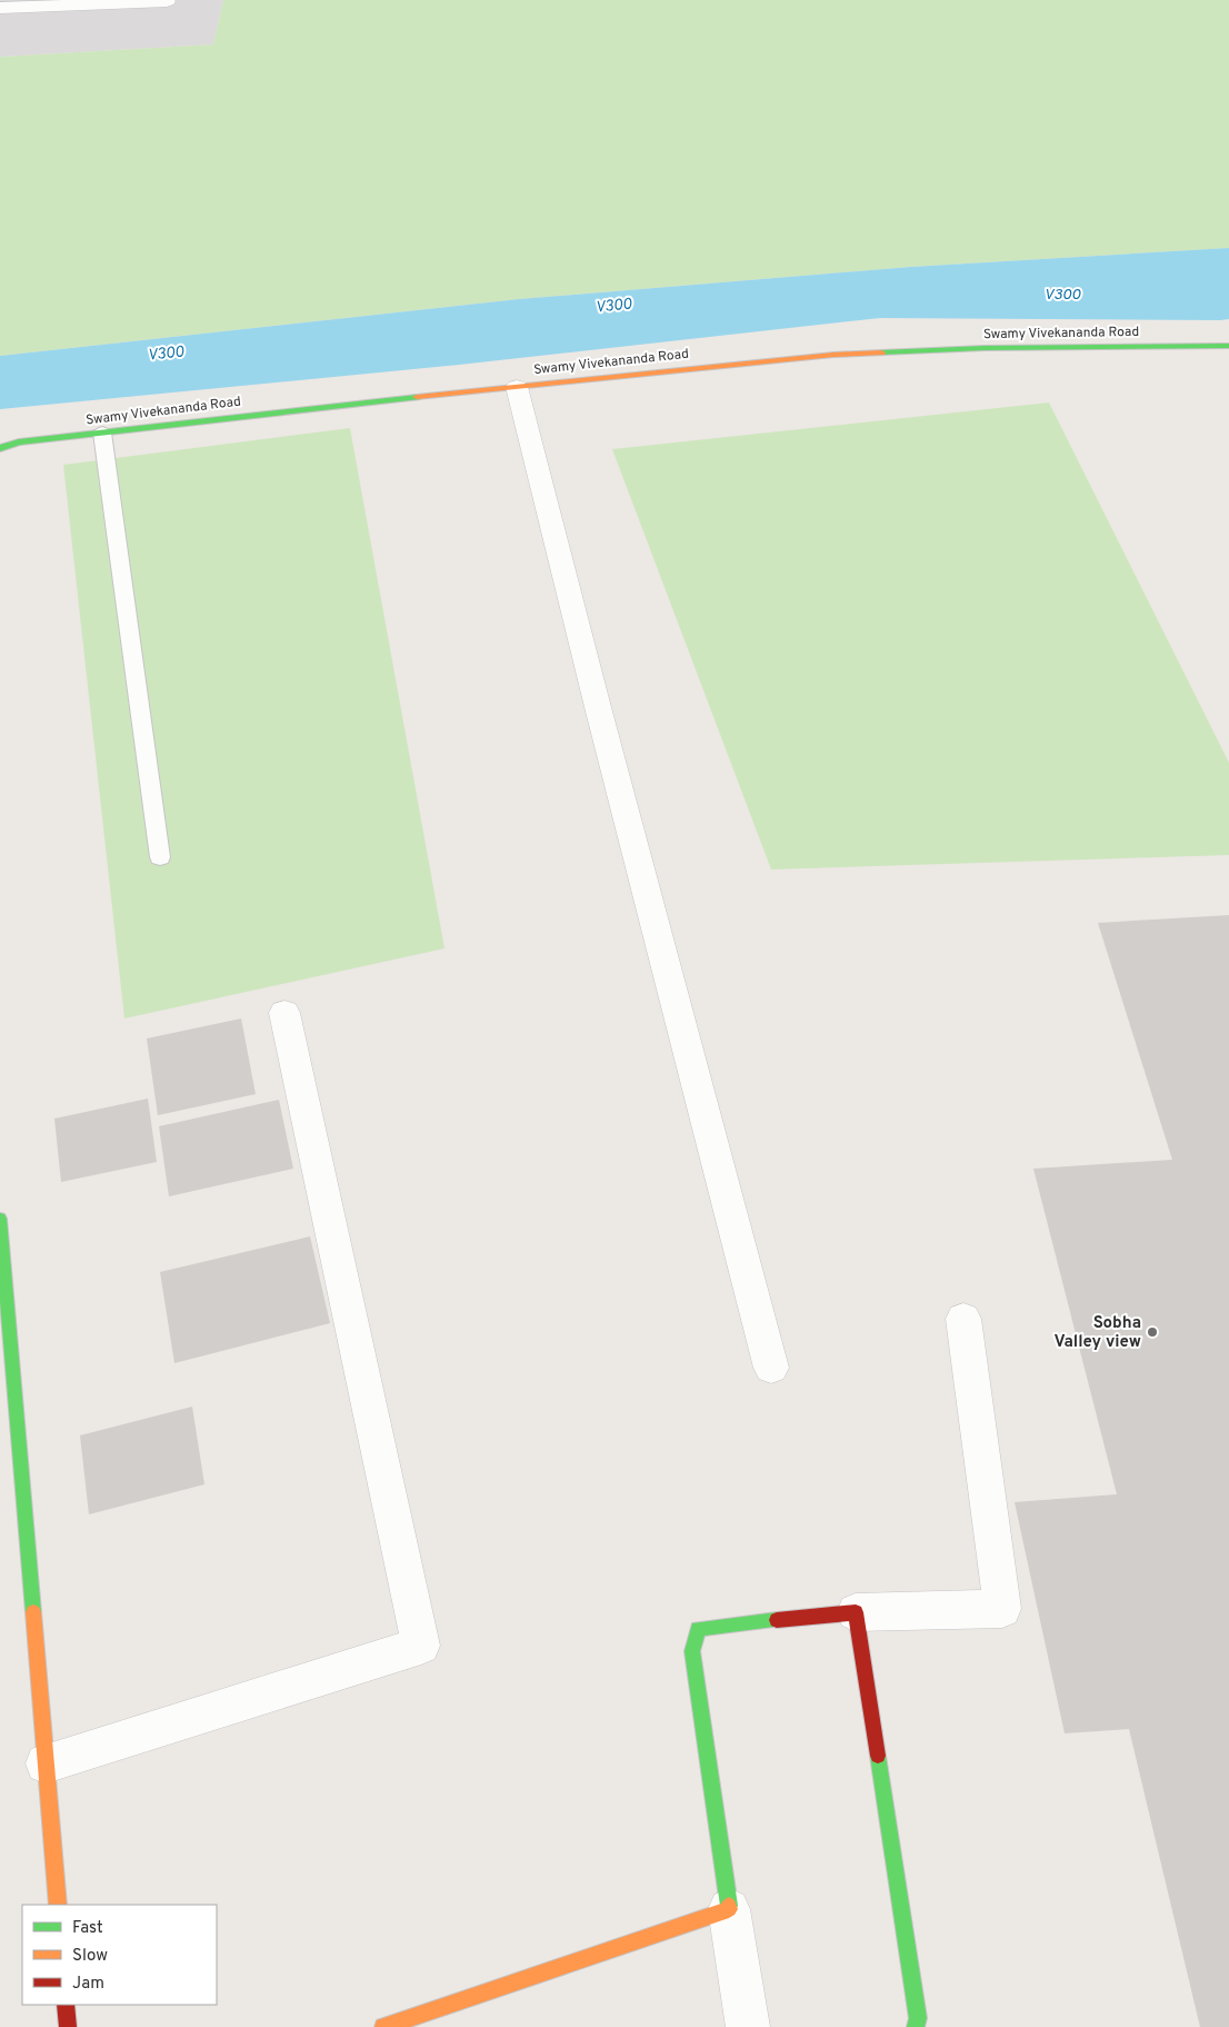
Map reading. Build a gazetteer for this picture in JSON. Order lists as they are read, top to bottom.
{
  "streets": {
    "street": ["Swamy Vivekananda Road"]
  },
  "water": ["V300"],
  "places": ["Sobha Valley view"],
  "legend": ["Fast", "Slow", "Jam"]
}
